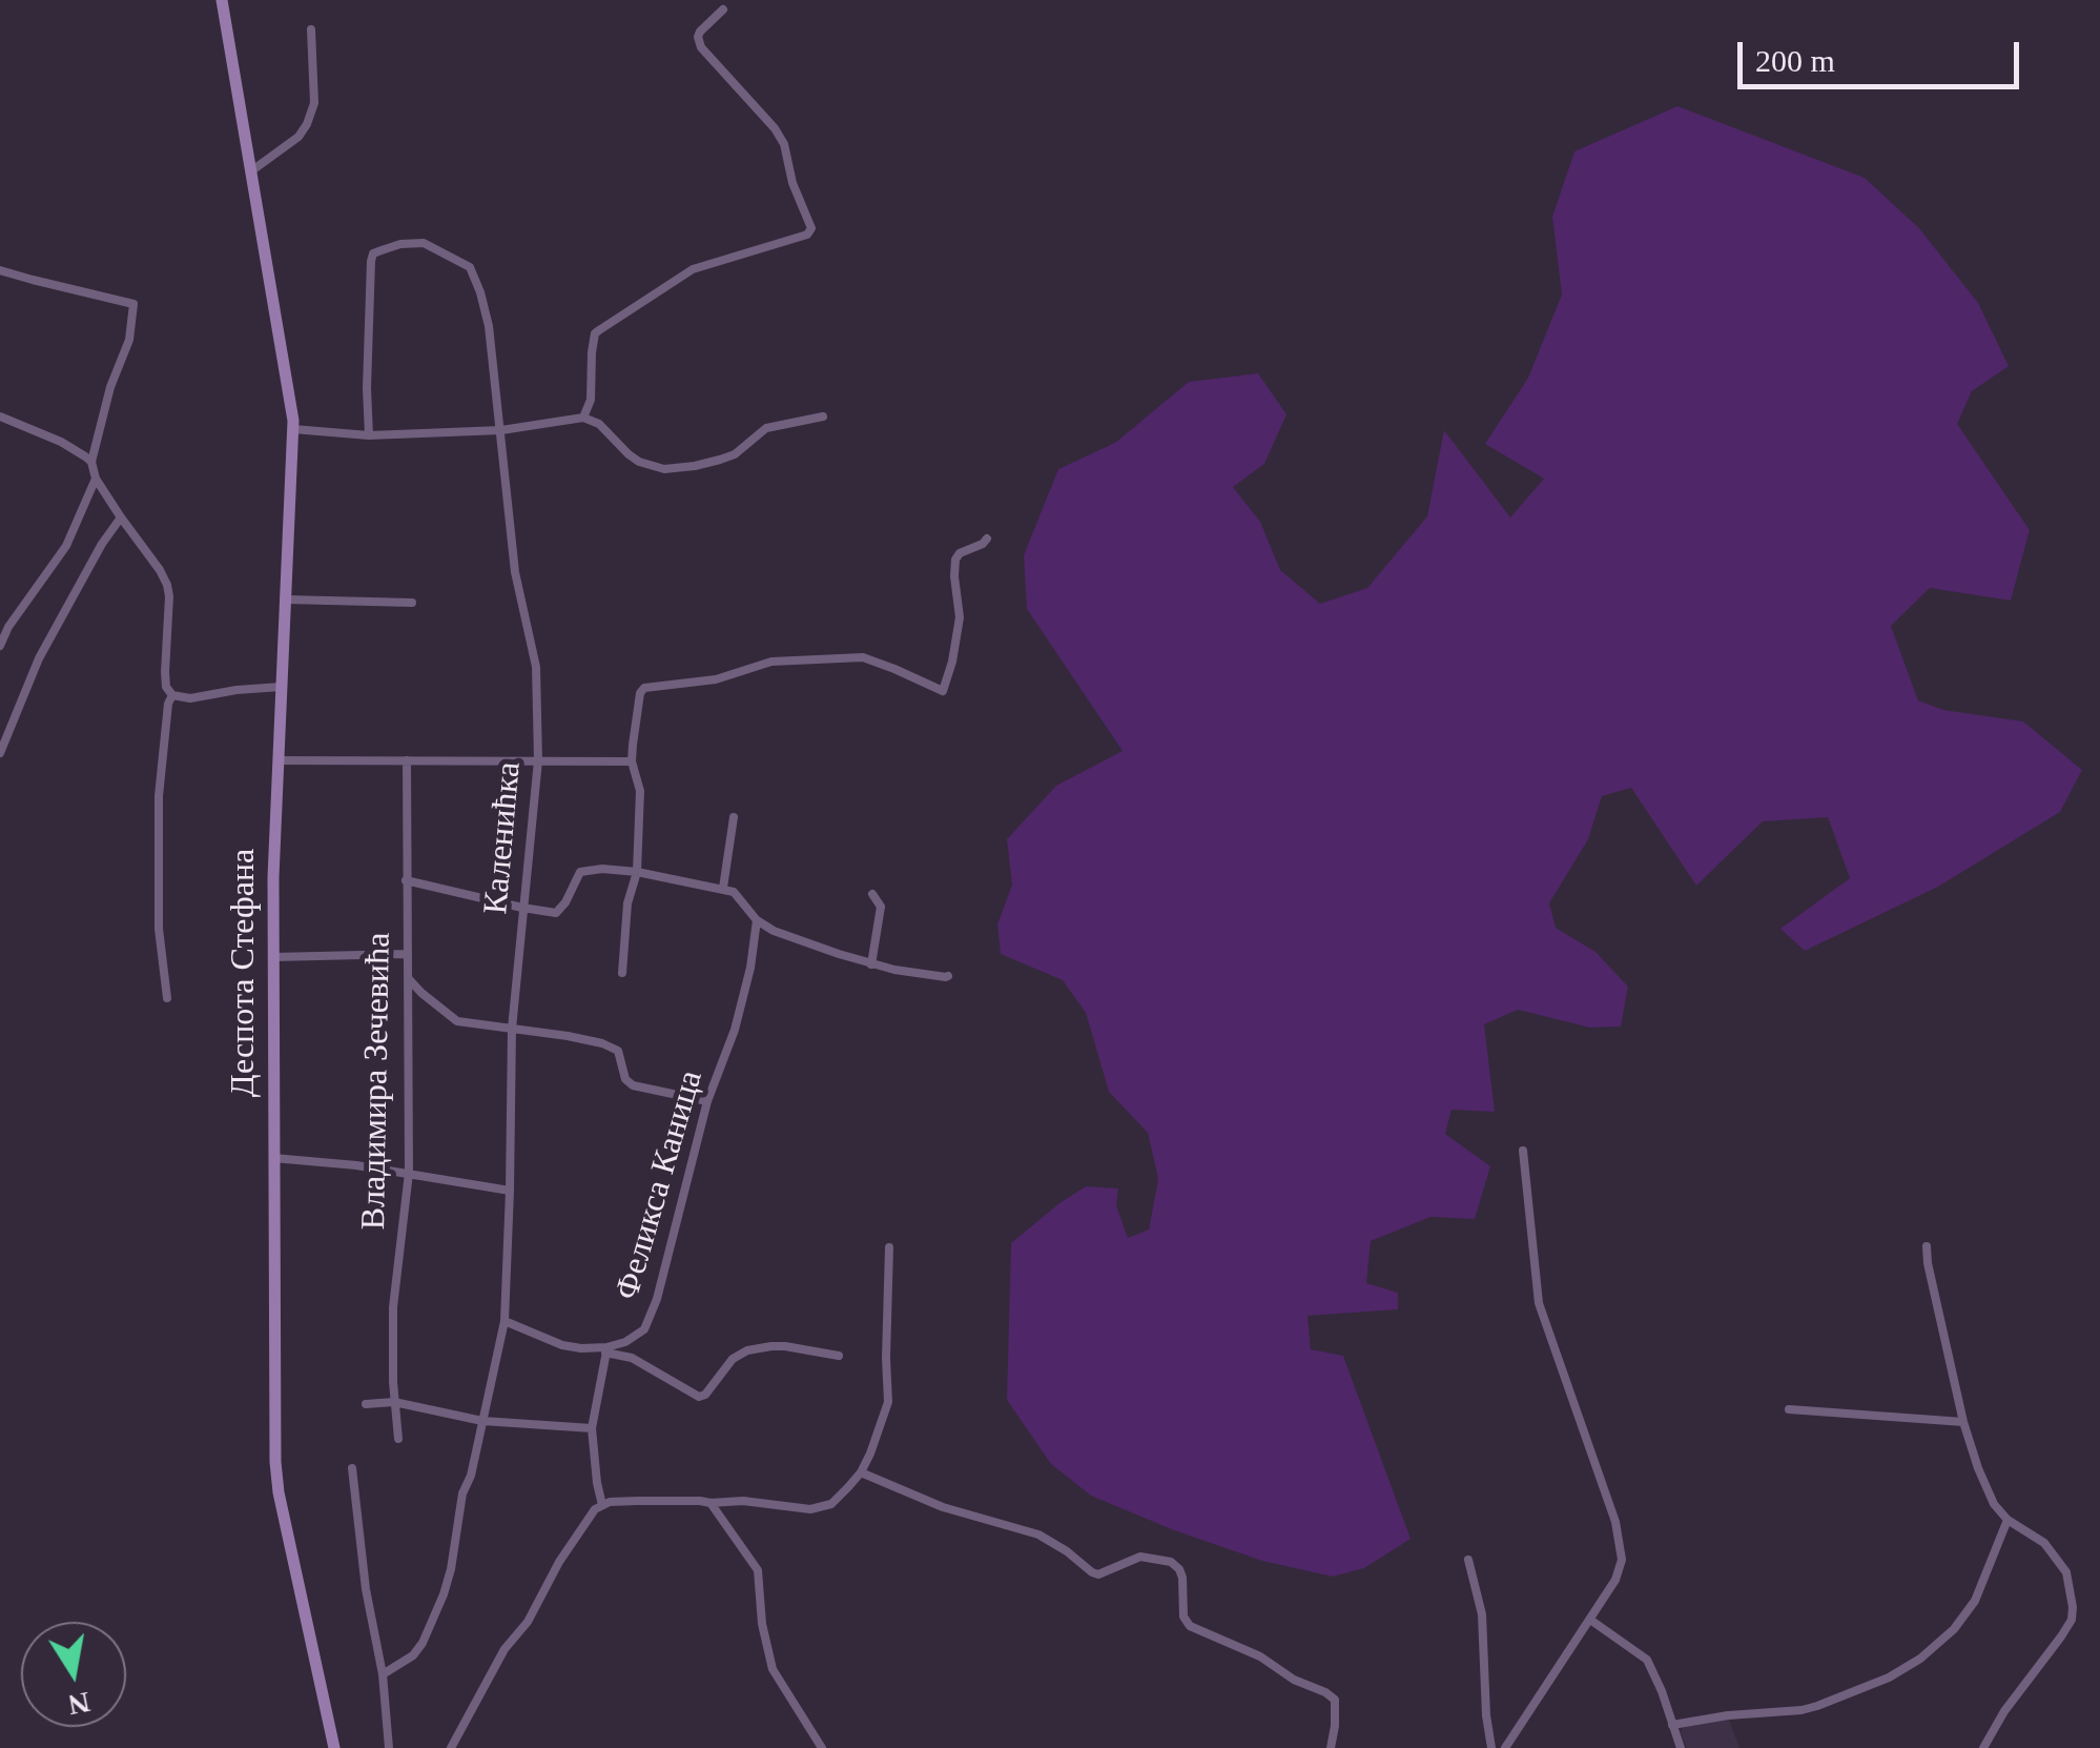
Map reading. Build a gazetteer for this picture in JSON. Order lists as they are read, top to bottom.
{
  "streets": {
    "main road": ["Деспота Стефана"],
    "street": ["Каленићка", "Владимира Зечевића", "Феликса Каница"]
  },
  "scale_bar": "200 m",
  "north": "bottom"
}
